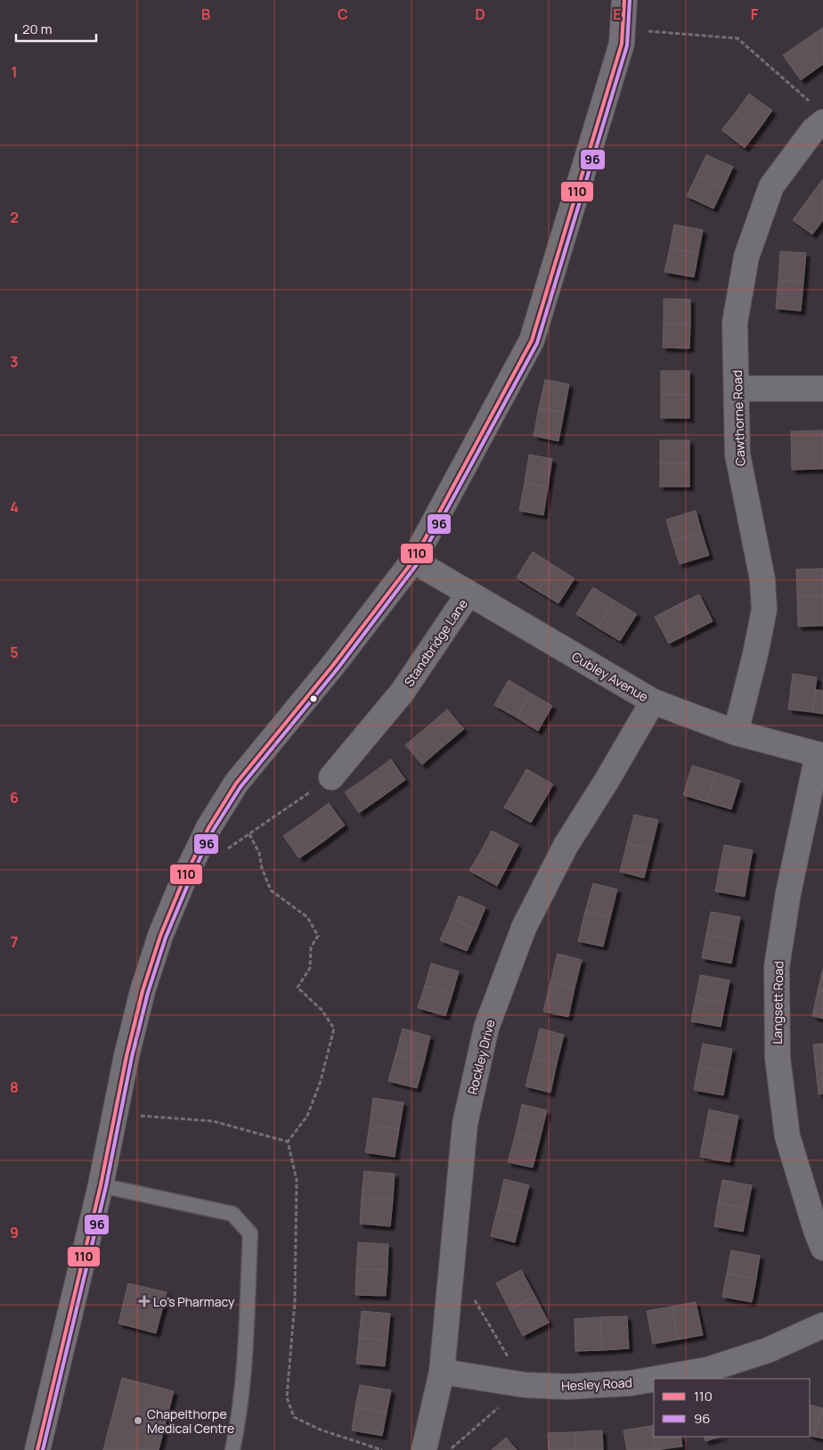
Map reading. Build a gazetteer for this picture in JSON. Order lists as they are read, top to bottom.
{
  "streets": {
    "street": [
      "Cawthorne Road",
      "Standbridge Lane",
      "Cubley Avenue",
      "Langsett Road",
      "Rockley Drive",
      "Hesley Road"
    ]
  },
  "crossings": [
    ["Cawthorne Road", "Cubley Avenue"],
    ["Standbridge Lane", "Cubley Avenue"],
    ["Cubley Avenue", "Langsett Road"],
    ["Cubley Avenue", "Rockley Drive"],
    ["Rockley Drive", "Hesley Road"]
  ],
  "places": {
    "health": ["Lo's Pharmacy"],
    "other": ["Chapelthorpe Medical Centre"]
  },
  "lines": ["transit line 110", "transit line 96"],
  "legend": ["110", "96"],
  "scale_bar": "20 m",
  "grid": {
    "columns": [
      "B",
      "C",
      "D",
      "E",
      "F"
    ],
    "rows": [
      "1",
      "2",
      "3",
      "4",
      "5",
      "6",
      "7",
      "8",
      "9"
    ]
  }
}
